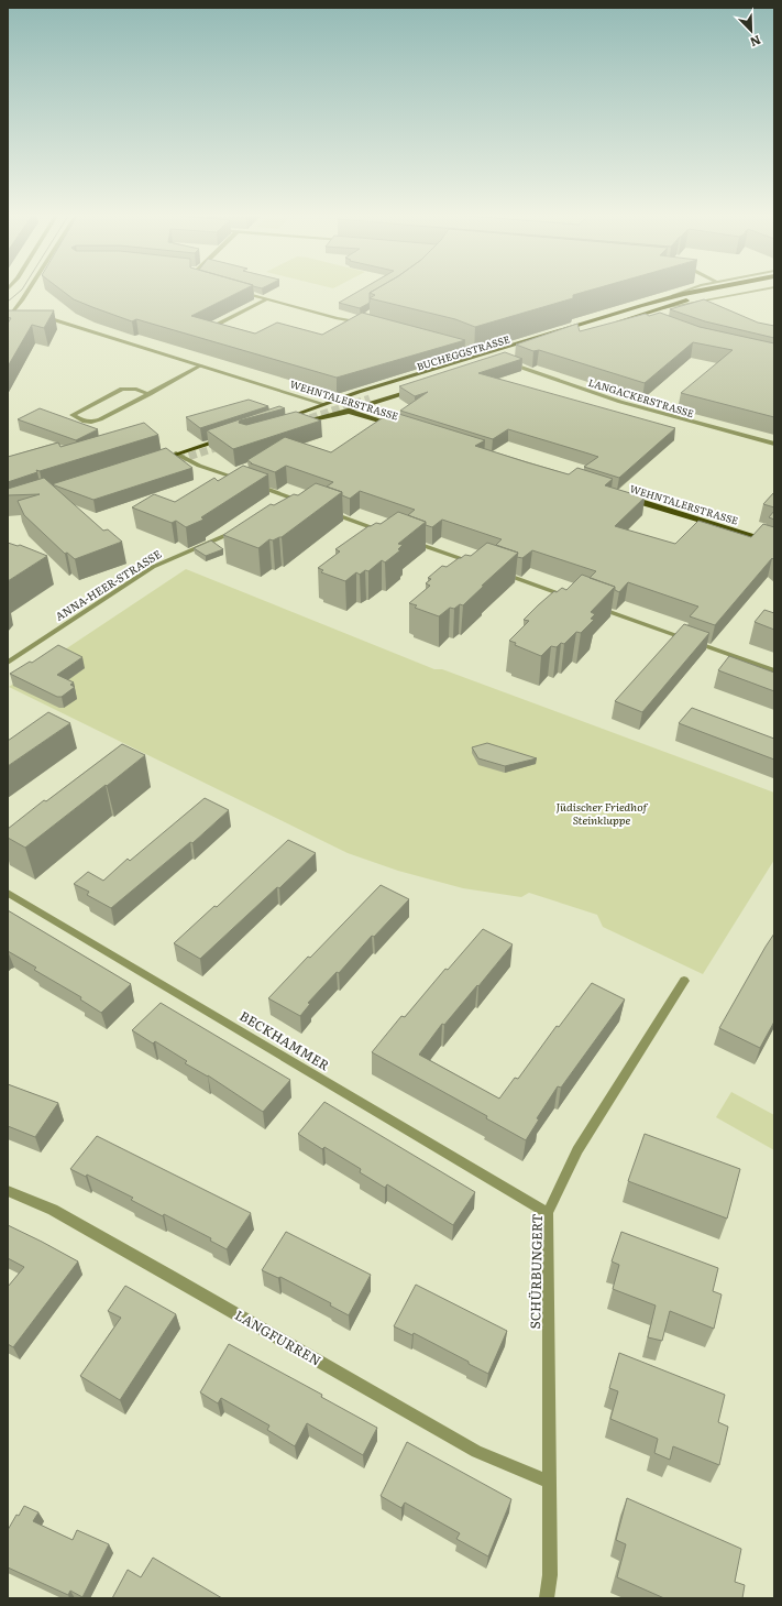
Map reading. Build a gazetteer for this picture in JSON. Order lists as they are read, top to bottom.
{
  "streets": {
    "main road": ["BUCHEGGSTRASSE", "WEHNTALERSTRASSE"],
    "street": [
      "LANGACKERSTRASSE",
      "ANNA-HEER-STRASSE",
      "BECKHAMMER",
      "SCHÜRBUNGERT",
      "LANGFURREN"
    ]
  },
  "crossings": [
    ["BUCHEGGSTRASSE", "LANGACKERSTRASSE"],
    ["BUCHEGGSTRASSE", "WEHNTALERSTRASSE"],
    ["BECKHAMMER", "SCHÜRBUNGERT"],
    ["SCHÜRBUNGERT", "LANGFURREN"]
  ],
  "parks": ["Jüdischer Friedhof Steinkluppe"],
  "north": "bottom right"
}
